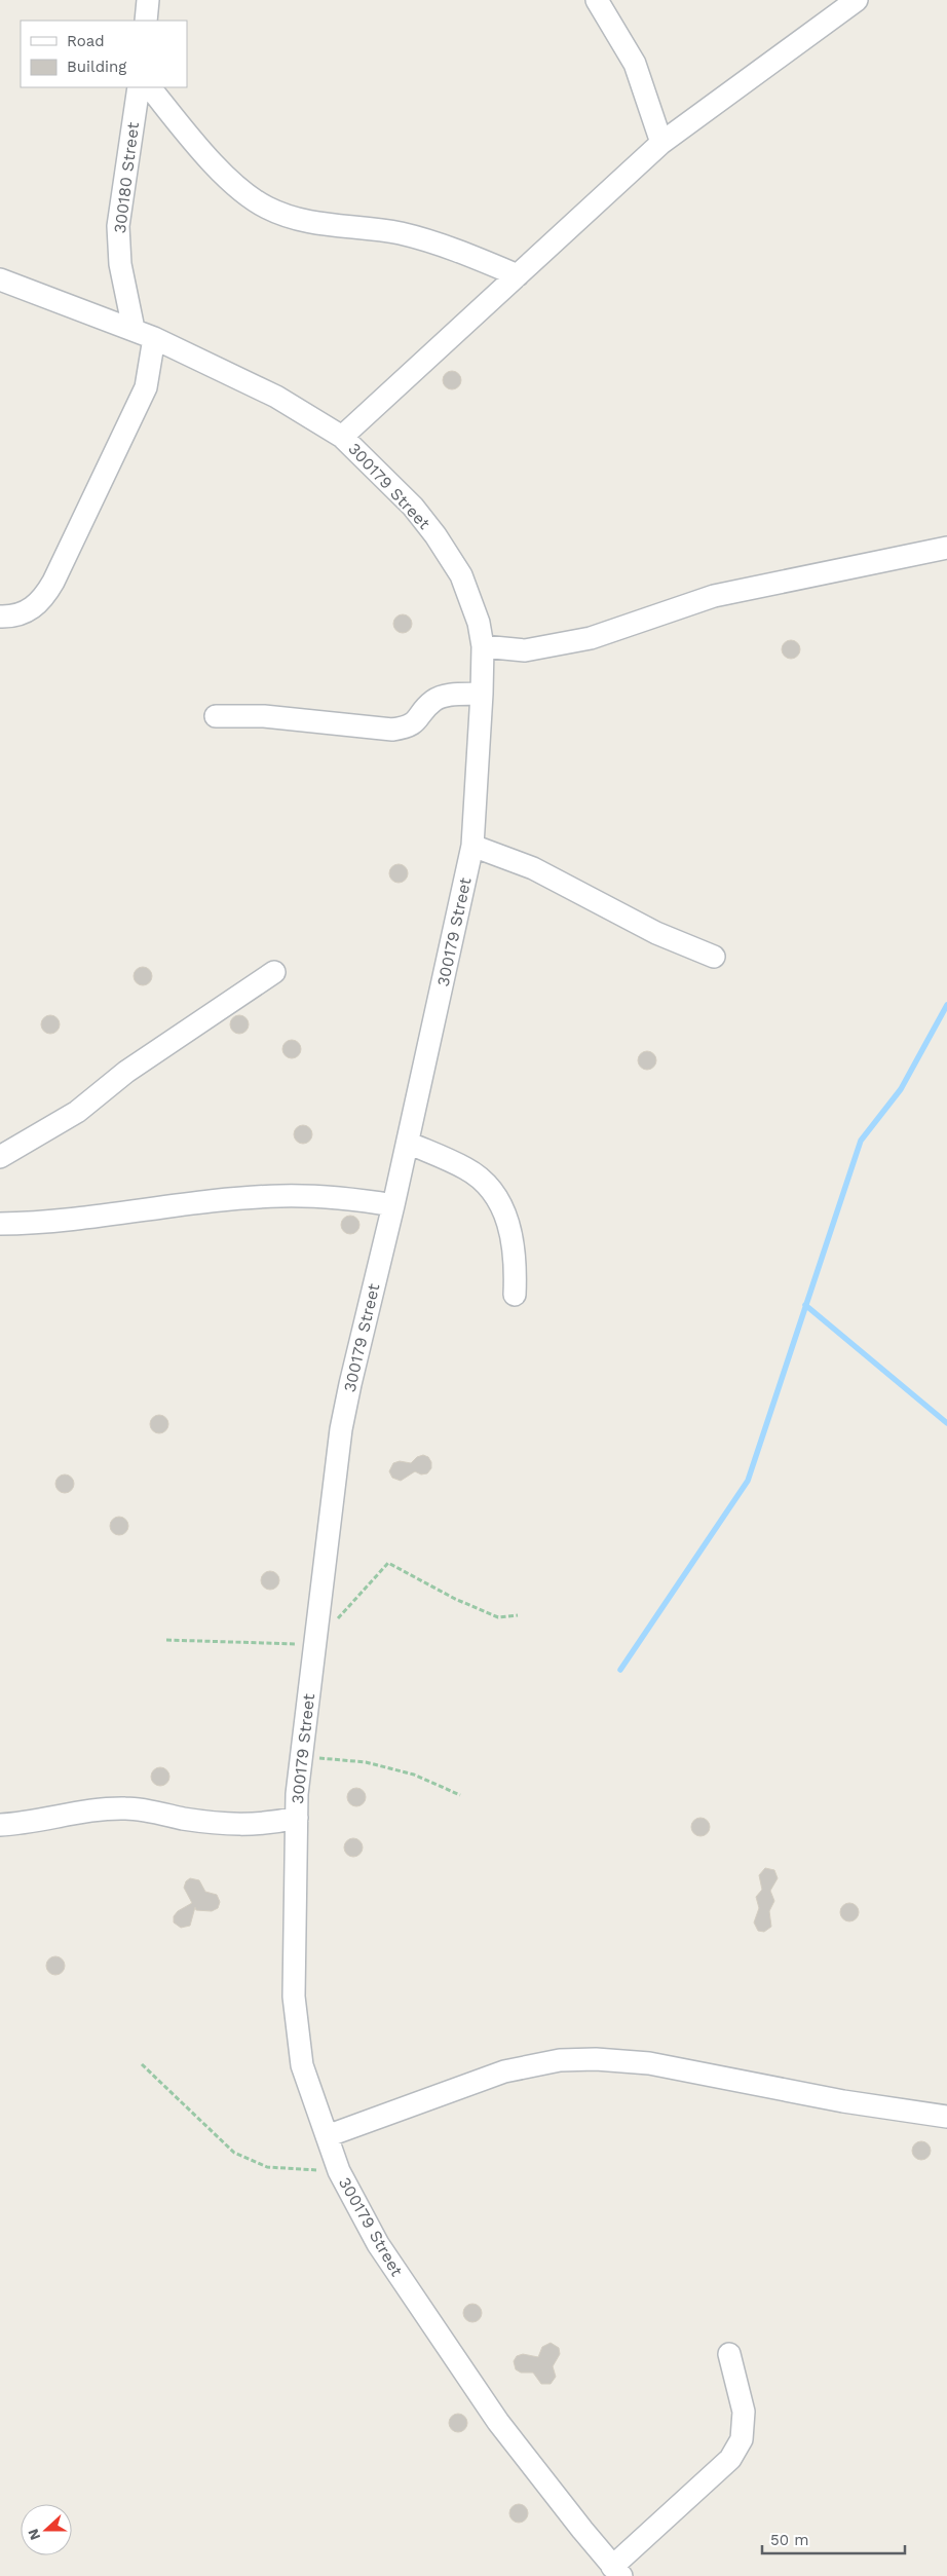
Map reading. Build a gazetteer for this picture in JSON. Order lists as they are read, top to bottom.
{
  "streets": {
    "street": ["300180 Street", "300179 Street"]
  },
  "crossings": [
    ["300180 Street", "300179 Street"]
  ],
  "legend": ["Road", "Building"],
  "scale_bar": "50 m",
  "north": "left"
}
